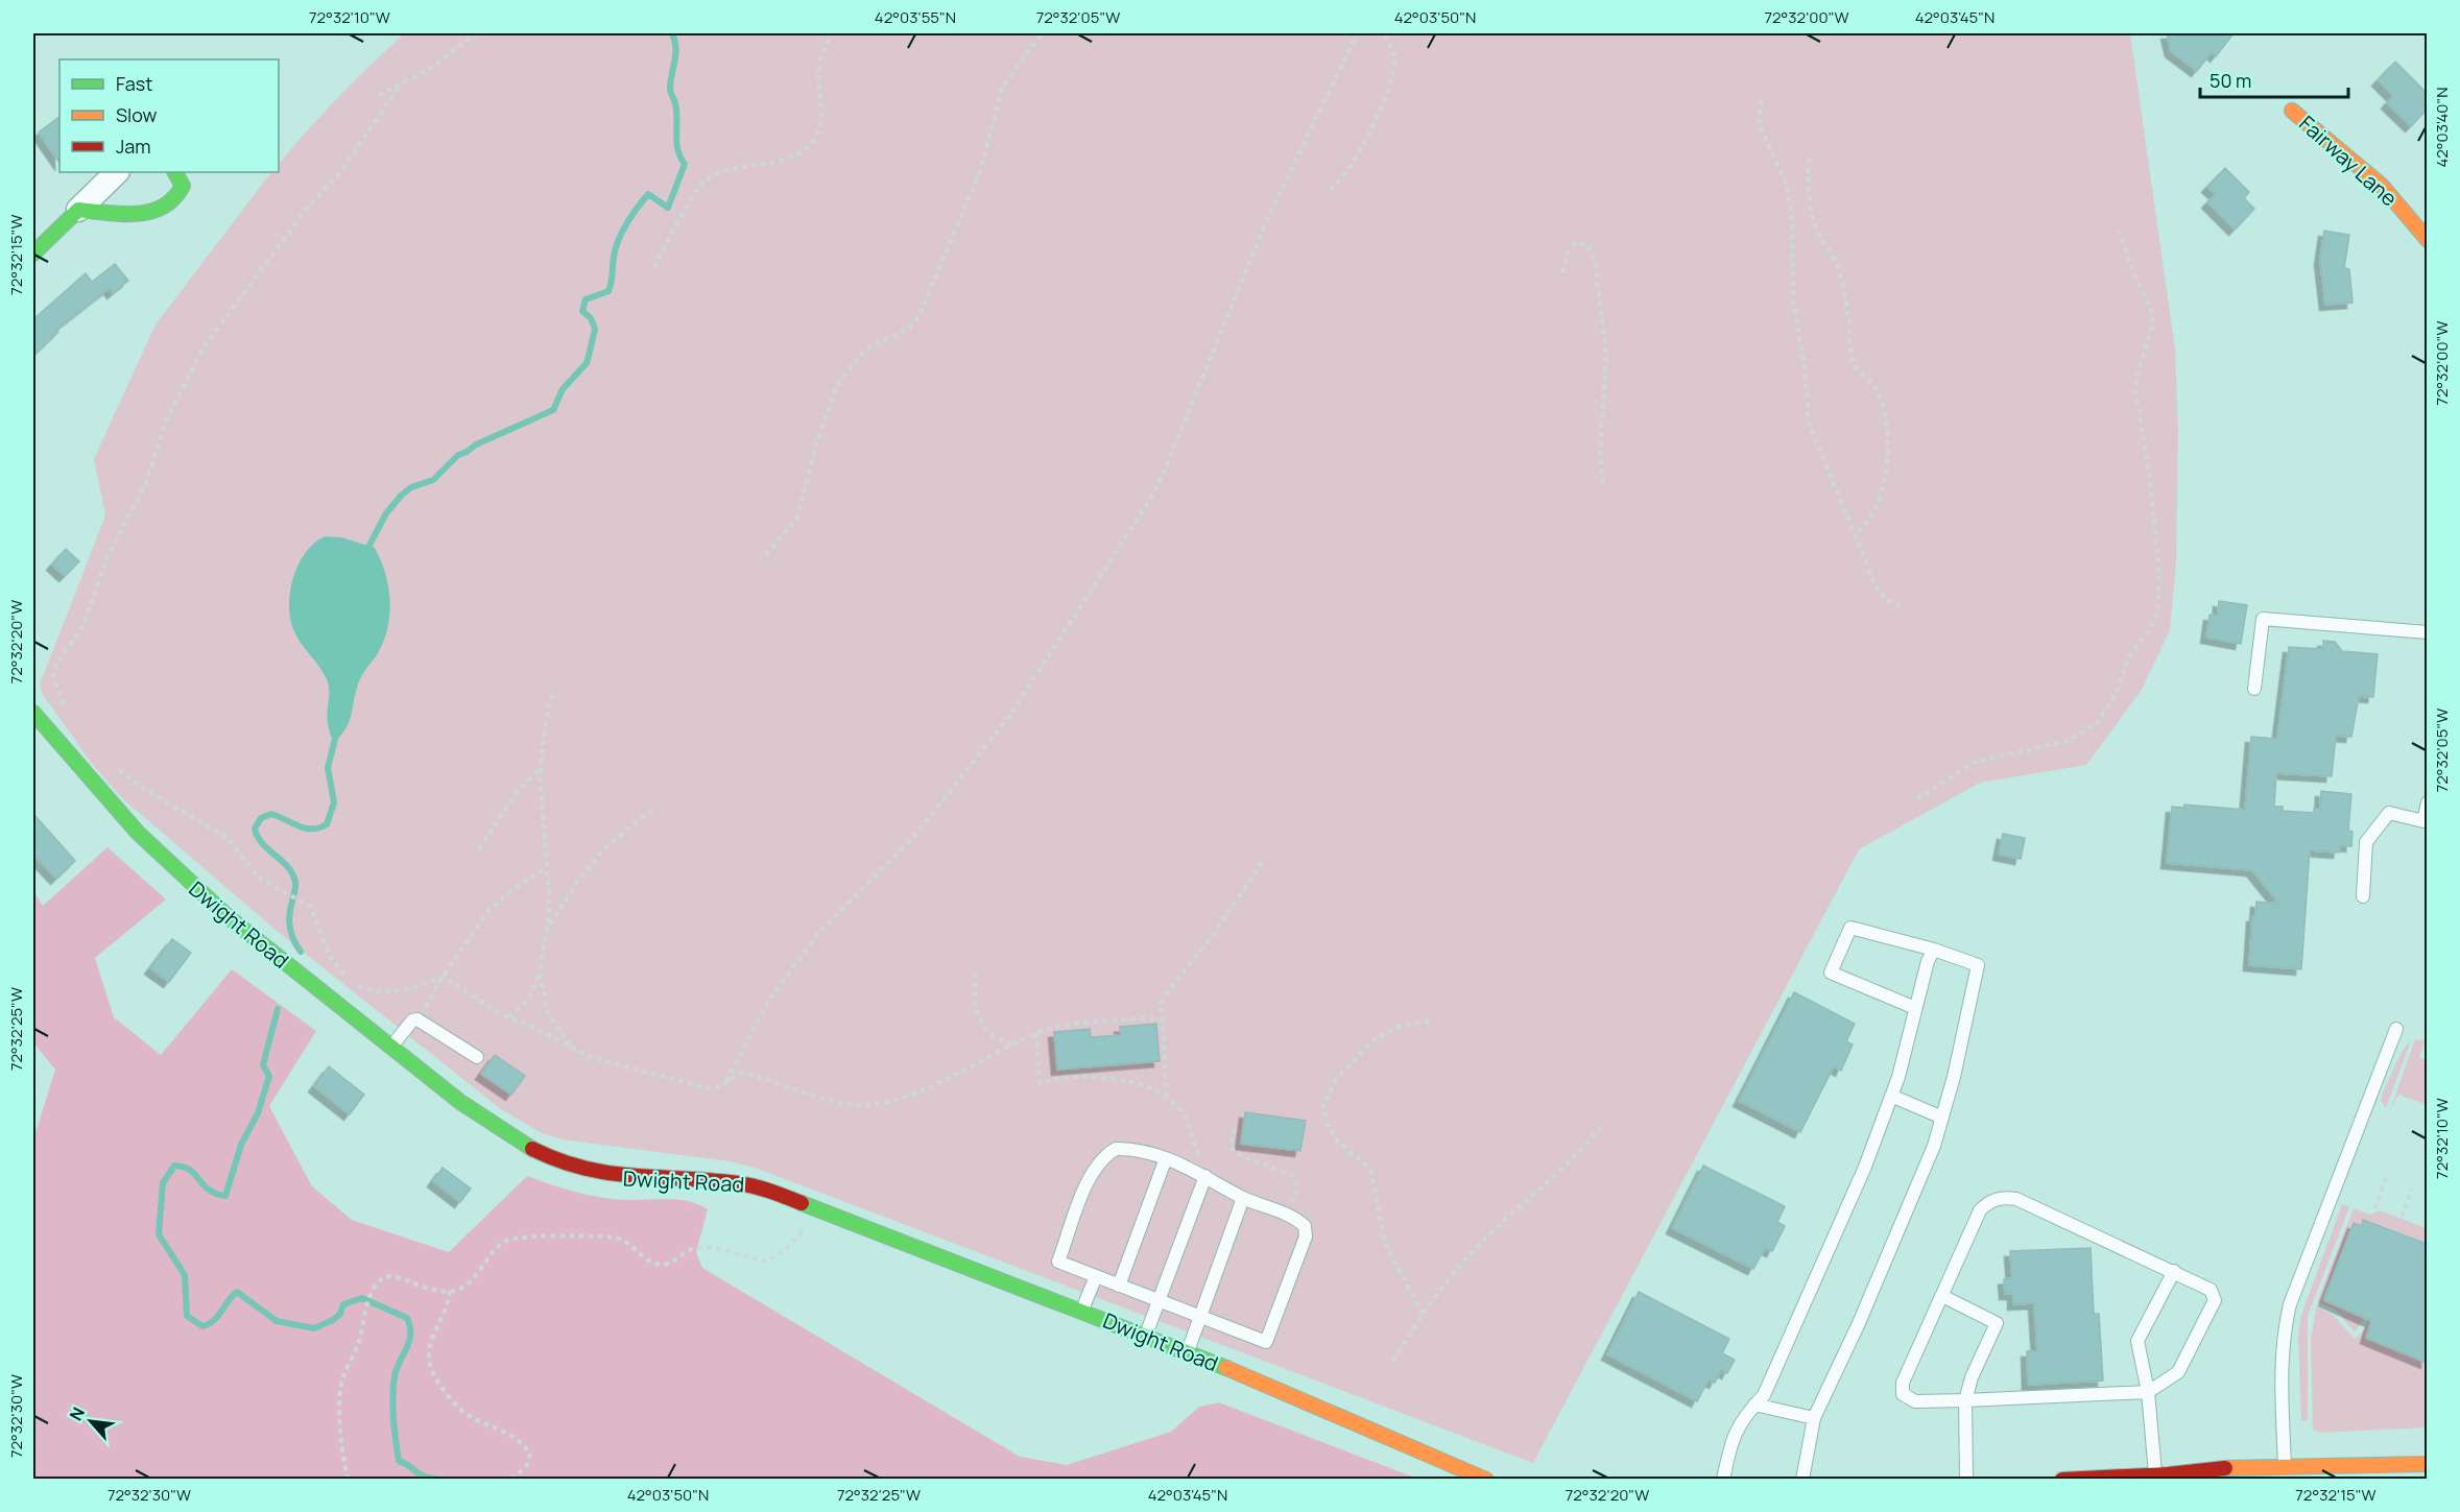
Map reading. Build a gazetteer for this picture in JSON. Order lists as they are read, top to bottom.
{
  "streets": {
    "main road": ["Fairway Lane", "Dwight Road"]
  },
  "legend": ["Fast", "Slow", "Jam"],
  "scale_bar": "50 m",
  "north": "top left",
  "coordinates": [
    "72°32'10\"W",
    "42°03'55\"N",
    "72°32'05\"W",
    "42°03'50\"N",
    "72°32'00\"W",
    "42°03'45\"N",
    "42°03'40\"N",
    "72°32'15\"W",
    "72°32'20\"W",
    "72°32'25\"W",
    "72°32'30\"W"
  ]
}
